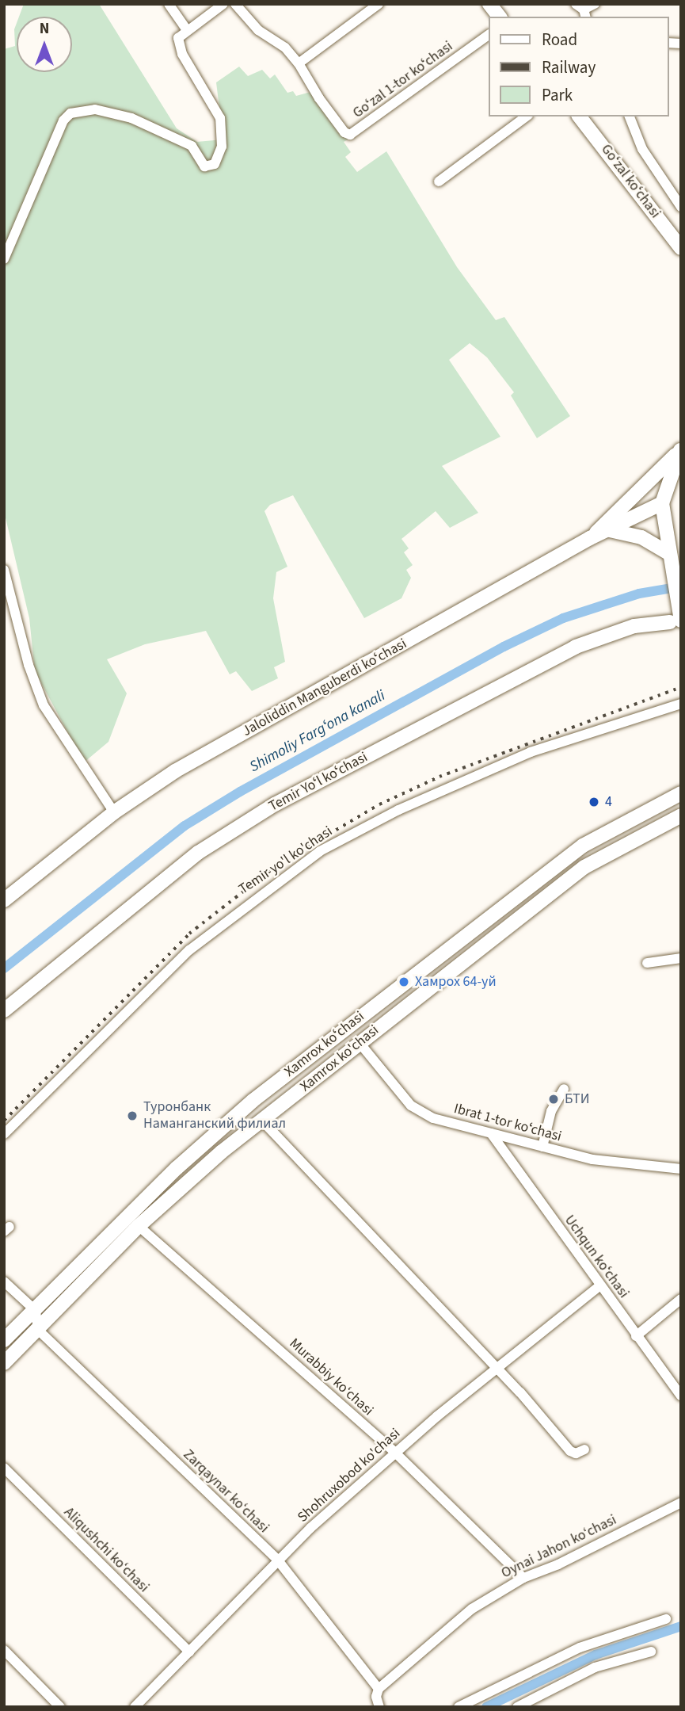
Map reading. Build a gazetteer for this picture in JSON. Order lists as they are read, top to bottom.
{
  "streets": {
    "main road": [
      "Goʻzal koʻchasi",
      "Jaloliddin Manguberdi koʻchasi",
      "Temir Yoʻl koʻchasi",
      "Xamrox koʻchasi",
      "Xamrox ko'chasi"
    ],
    "street": [
      "Goʻzal 1-tor koʻchasi",
      "Temir yo'l ko'chasi",
      "Ibrat 1-tor koʻchasi",
      "Uchqun koʻchasi",
      "Murabbiy ko‘chasi",
      "Shohruxobod ko'chasi",
      "Zarqaynar ko‘chasi",
      "Oynai Jahon ko‘chasi",
      "Aliqushchi ko‘chasi"
    ]
  },
  "crossings": [
    ["Xamrox ko'chasi", "Ibrat 1-tor koʻchasi"],
    ["Xamrox ko'chasi", "Murabbiy ko‘chasi"],
    ["Xamrox ko'chasi", "Zarqaynar ko‘chasi"],
    ["Ibrat 1-tor koʻchasi", "Uchqun koʻchasi"],
    ["Uchqun koʻchasi", "Shohruxobod ko'chasi"],
    ["Murabbiy ko‘chasi", "Shohruxobod ko'chasi"],
    ["Murabbiy ko‘chasi", "Oynai Jahon ko‘chasi"],
    ["Shohruxobod ko'chasi", "Zarqaynar ko‘chasi"],
    ["Shohruxobod ko'chasi", "Aliqushchi ko‘chasi"],
    ["Zarqaynar ko‘chasi", "Oynai Jahon ko‘chasi"]
  ],
  "water": ["Shimoliy Fargʻona kanali"],
  "places": [
    "4",
    "Хамрох 64-уй",
    "БТИ",
    "Туронбанк Наманганский филиал"
  ],
  "legend": ["Road", "Railway", "Park"],
  "north": "top"
}
